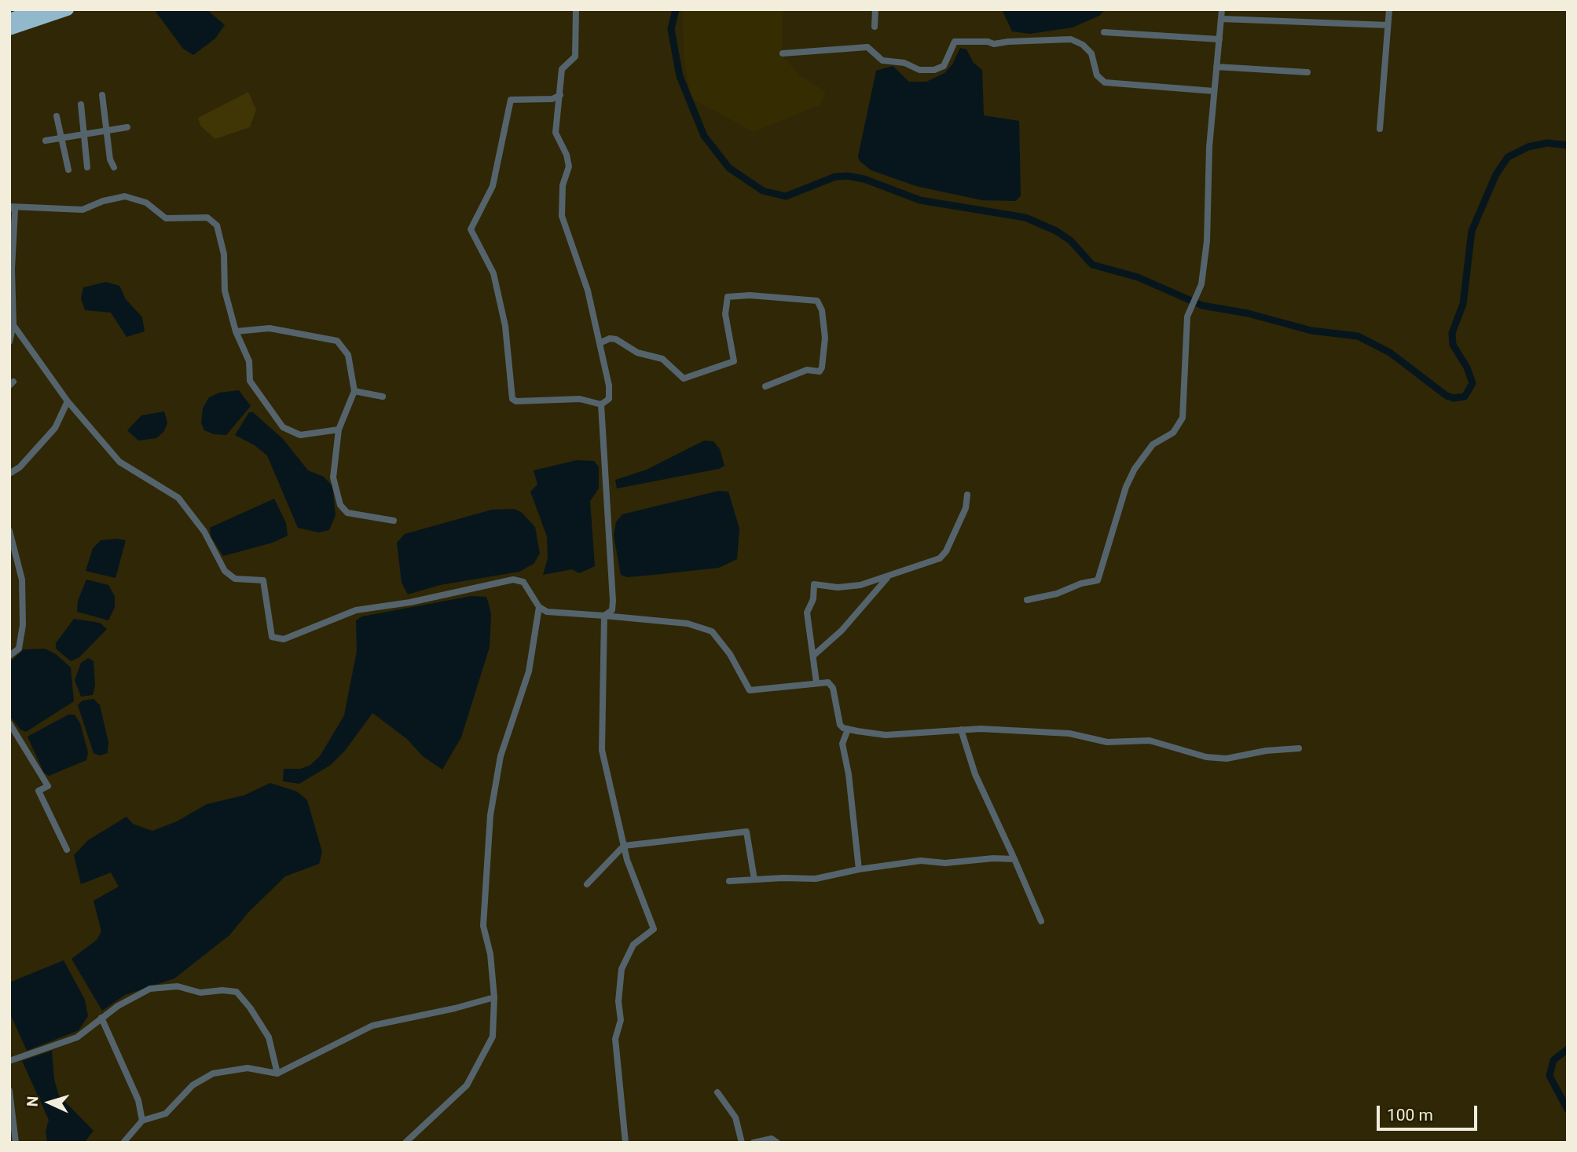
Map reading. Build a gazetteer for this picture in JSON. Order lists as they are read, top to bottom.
{
  "scale_bar": "100 m",
  "north": "left"
}
